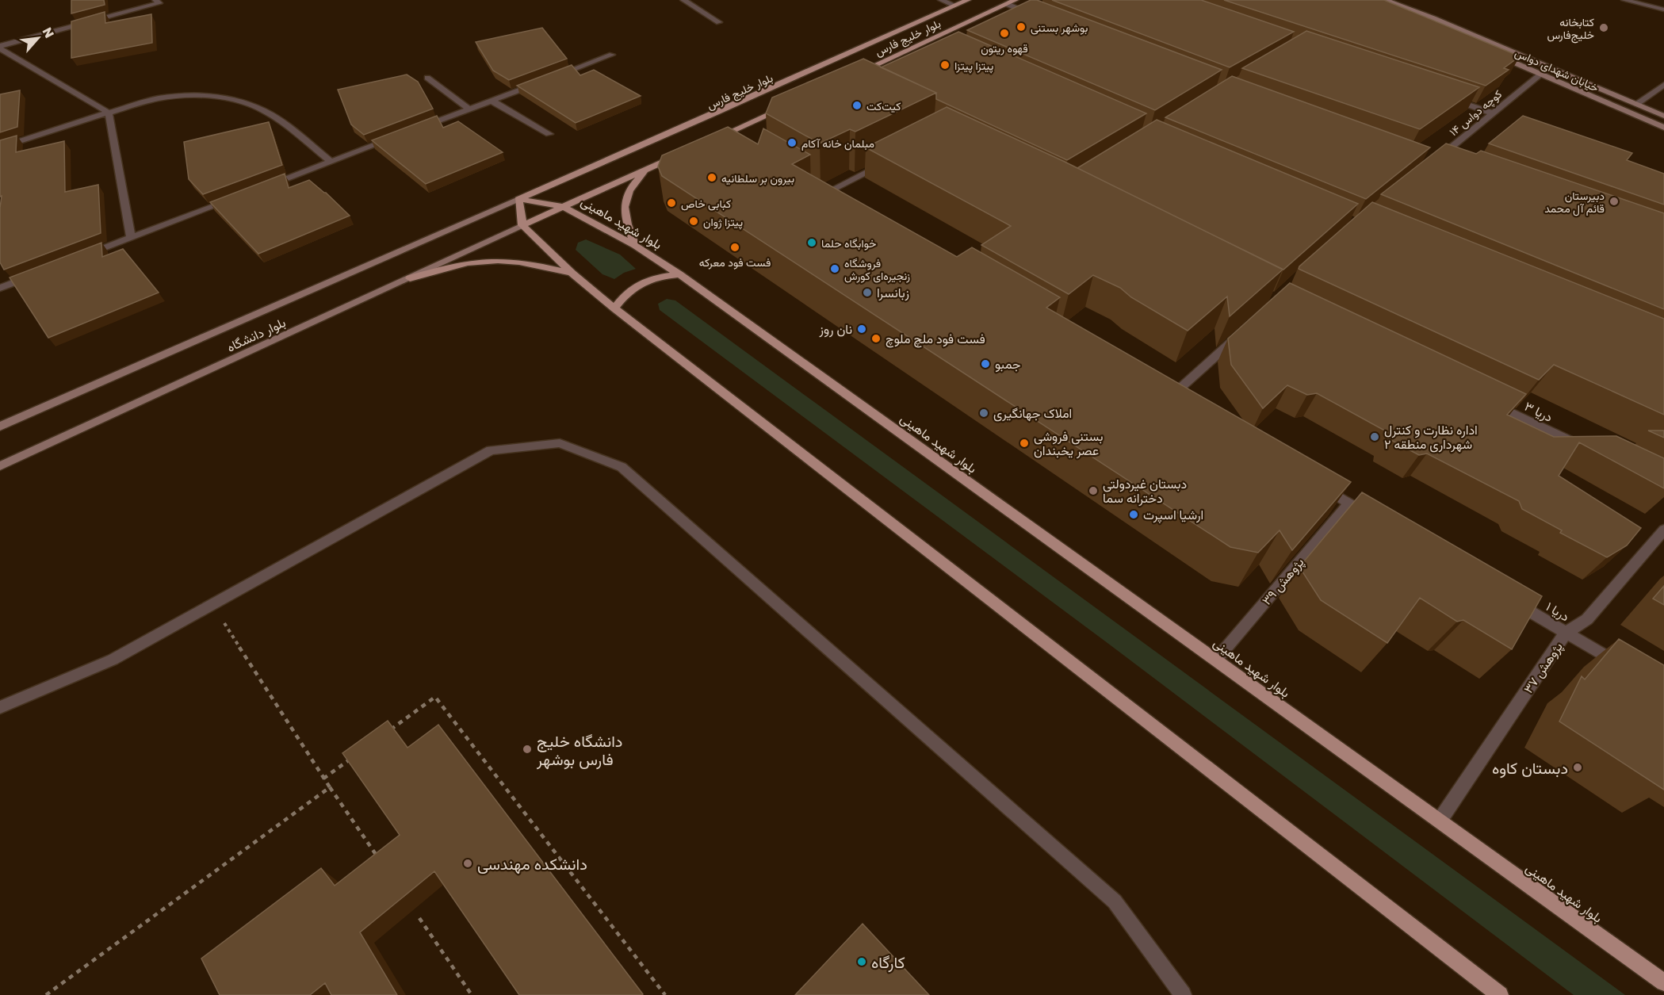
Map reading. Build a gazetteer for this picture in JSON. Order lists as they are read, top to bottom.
{
  "streets": {
    "main road": ["بلوار خلیج‌ فارس", "بلوار خلیج ‌فارس", "بلوار شهید ماهینی"],
    "street": [
      "خیابان شهدای دواس",
      "کوچه دواس ۱۴",
      "بلوار دانشگاه",
      "دریا ۳",
      "پژوهش ۳۹",
      "دریا ۱",
      "پژوهش ۳۷"
    ]
  },
  "crossings": [
    ["خیابان شهدای دواس", "کوچه دواس ۱۴"],
    ["بلوار خلیج ‌فارس", "بلوار شهید ماهینی"],
    ["بلوار خلیج ‌فارس", "بلوار دانشگاه"],
    ["بلوار شهید ماهینی", "بلوار دانشگاه"],
    ["بلوار شهید ماهینی", "پژوهش ۳۹"],
    ["بلوار شهید ماهینی", "پژوهش ۳۷"],
    ["دریا ۱", "پژوهش ۳۷"]
  ],
  "places": [
    "بوشهر بستنی",
    "کتابخانه خلیج‌فارس",
    "قهوه ریتون",
    "پیتزا پیتزا",
    "کیت‌کت",
    "مبلمان خانه آکام",
    "بیرون بر سلطانیه",
    "دبیرستان قائم آل محمد",
    "کبابی خاص",
    "پیتزا ژوان",
    "خوابگاه حلما",
    "فست فود معرکه",
    "فروشگاه زنجیره‌ای کورش",
    "زبانسرا",
    "نان روز",
    "فست فود ملچ ملوچ",
    "جمبو",
    "املاک جهانگیری",
    "اداره‌ نظارت و کنترل شهرداری منطقه ۲",
    "بستنی فروشی عصر یخبندان",
    "دبستان غیردولتی دخترانه سما",
    "ارشیا اسپرت",
    "دانشگاه خلیج فارس بوشهر",
    "دبستان کاوه",
    "دانشکده مهندسی",
    "کارگاه"
  ],
  "north": "top right"
}
